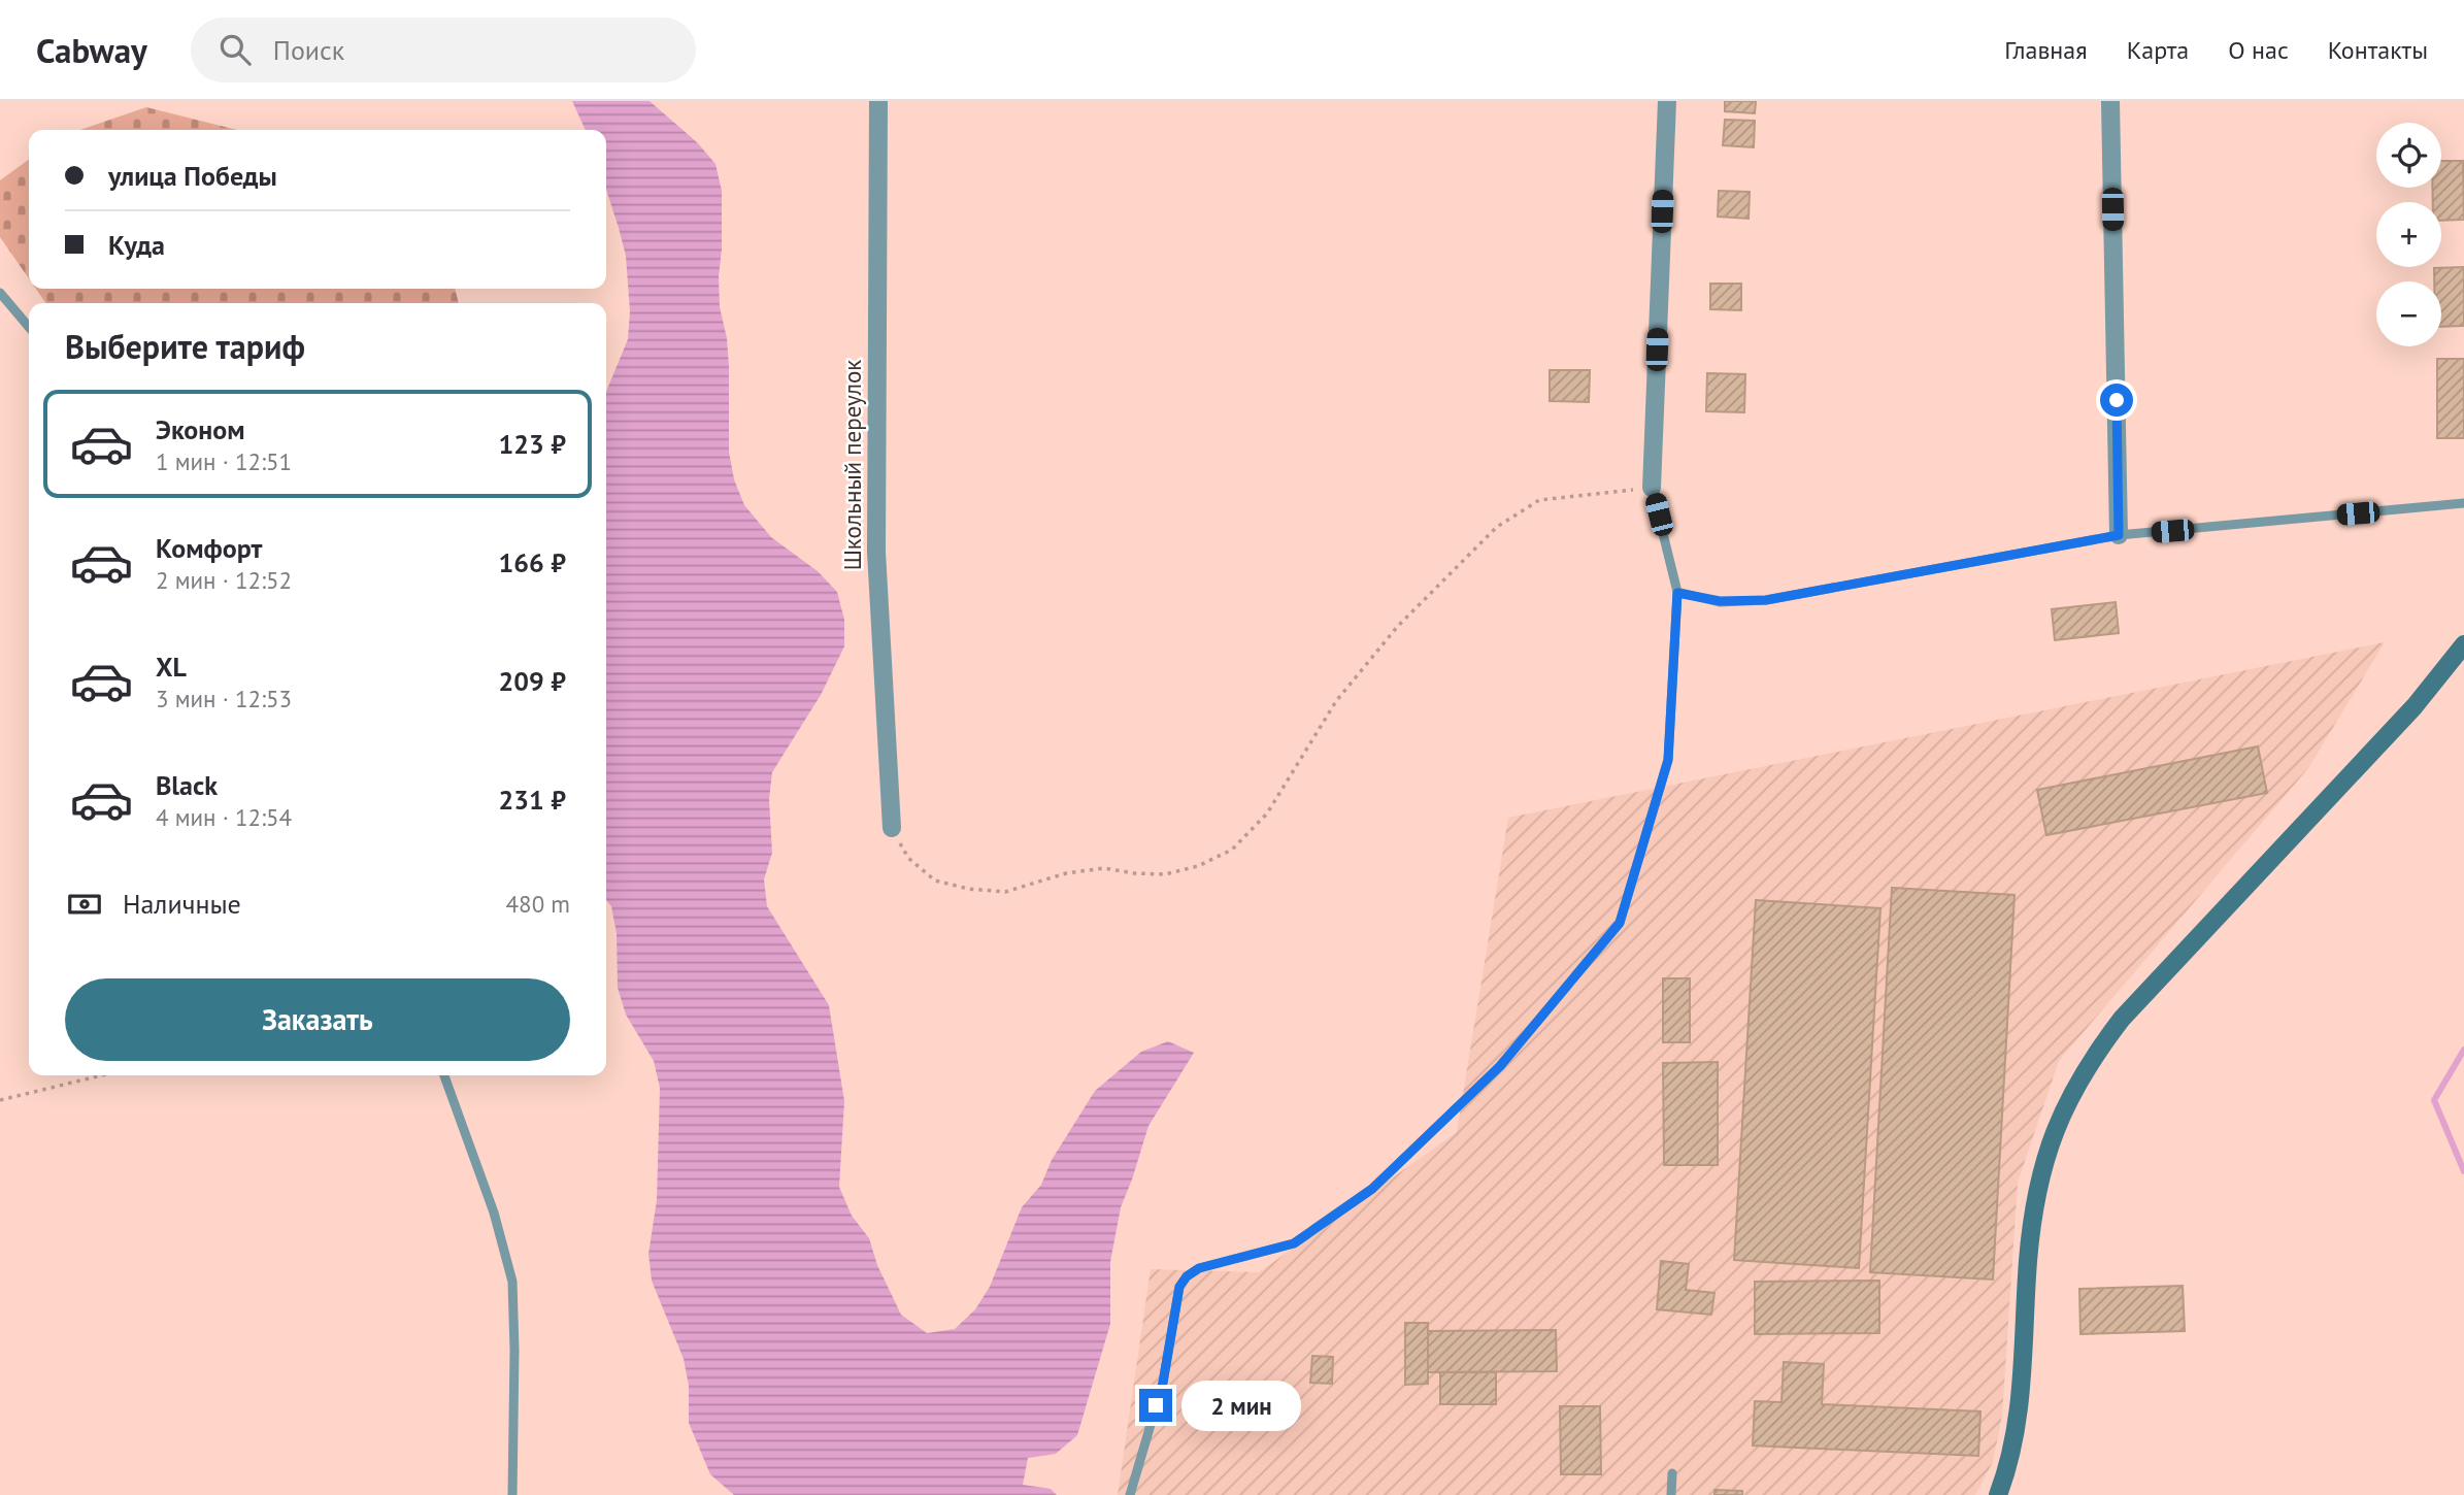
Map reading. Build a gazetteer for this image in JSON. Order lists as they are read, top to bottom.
{
  "streets": {
    "street": ["Школьный переулок"]
  },
  "page": {
    "header": "Cabway",
    "search": "Поиск",
    "nav": [
      "Главная",
      "Карта",
      "О нас",
      "Контакты"
    ],
    "map_buttons": ["+", "−"],
    "banner": ["улица Победы", "Куда"],
    "heading": "Выберите тариф",
    "list": [
      {
        "name": "Эконом",
        "note": "1 мин · 12:51",
        "value": "123 ₽"
      },
      {
        "name": "Комфорт",
        "note": "2 мин · 12:52",
        "value": "166 ₽"
      },
      {
        "name": "XL",
        "note": "3 мин · 12:53",
        "value": "209 ₽"
      },
      {
        "name": "Black",
        "note": "4 мин · 12:54",
        "value": "231 ₽"
      }
    ],
    "pay": ["Наличные", "480 m"],
    "buttons": "Заказать",
    "bubble": "2 мин"
  }
}
